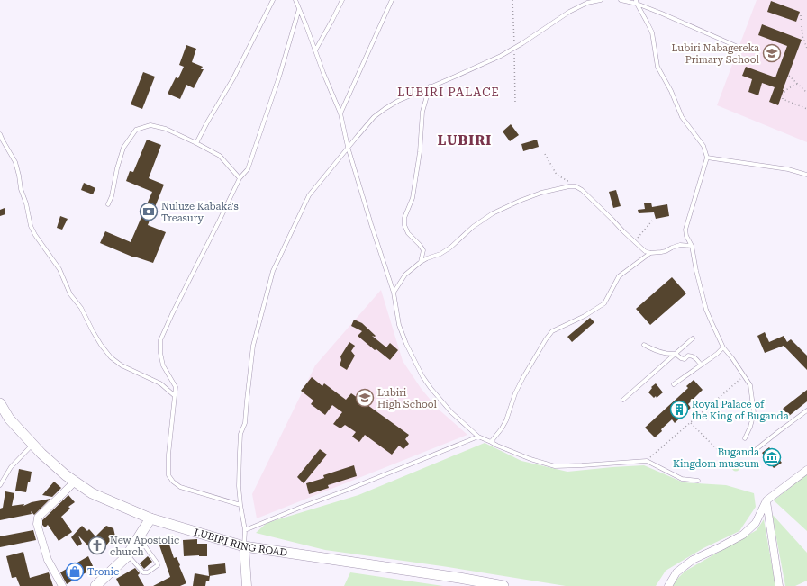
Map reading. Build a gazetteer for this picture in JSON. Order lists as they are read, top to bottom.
{
  "streets": {
    "main road": ["LUBIRI RING ROAD"]
  },
  "districts": ["LUBIRI PALACE", "LUBIRI"],
  "places": {
    "school or university": ["Lubiri Nabagereka Primary School", "Lubiri High School"],
    "bank": ["Nuluze Kabaka's Treasury"],
    "building": ["Royal Palace of the King of Buganda"],
    "museum": ["Buganda Kingdom museum"],
    "church": ["New Apostolic church"],
    "shop": ["Tronic"]
  }
}
